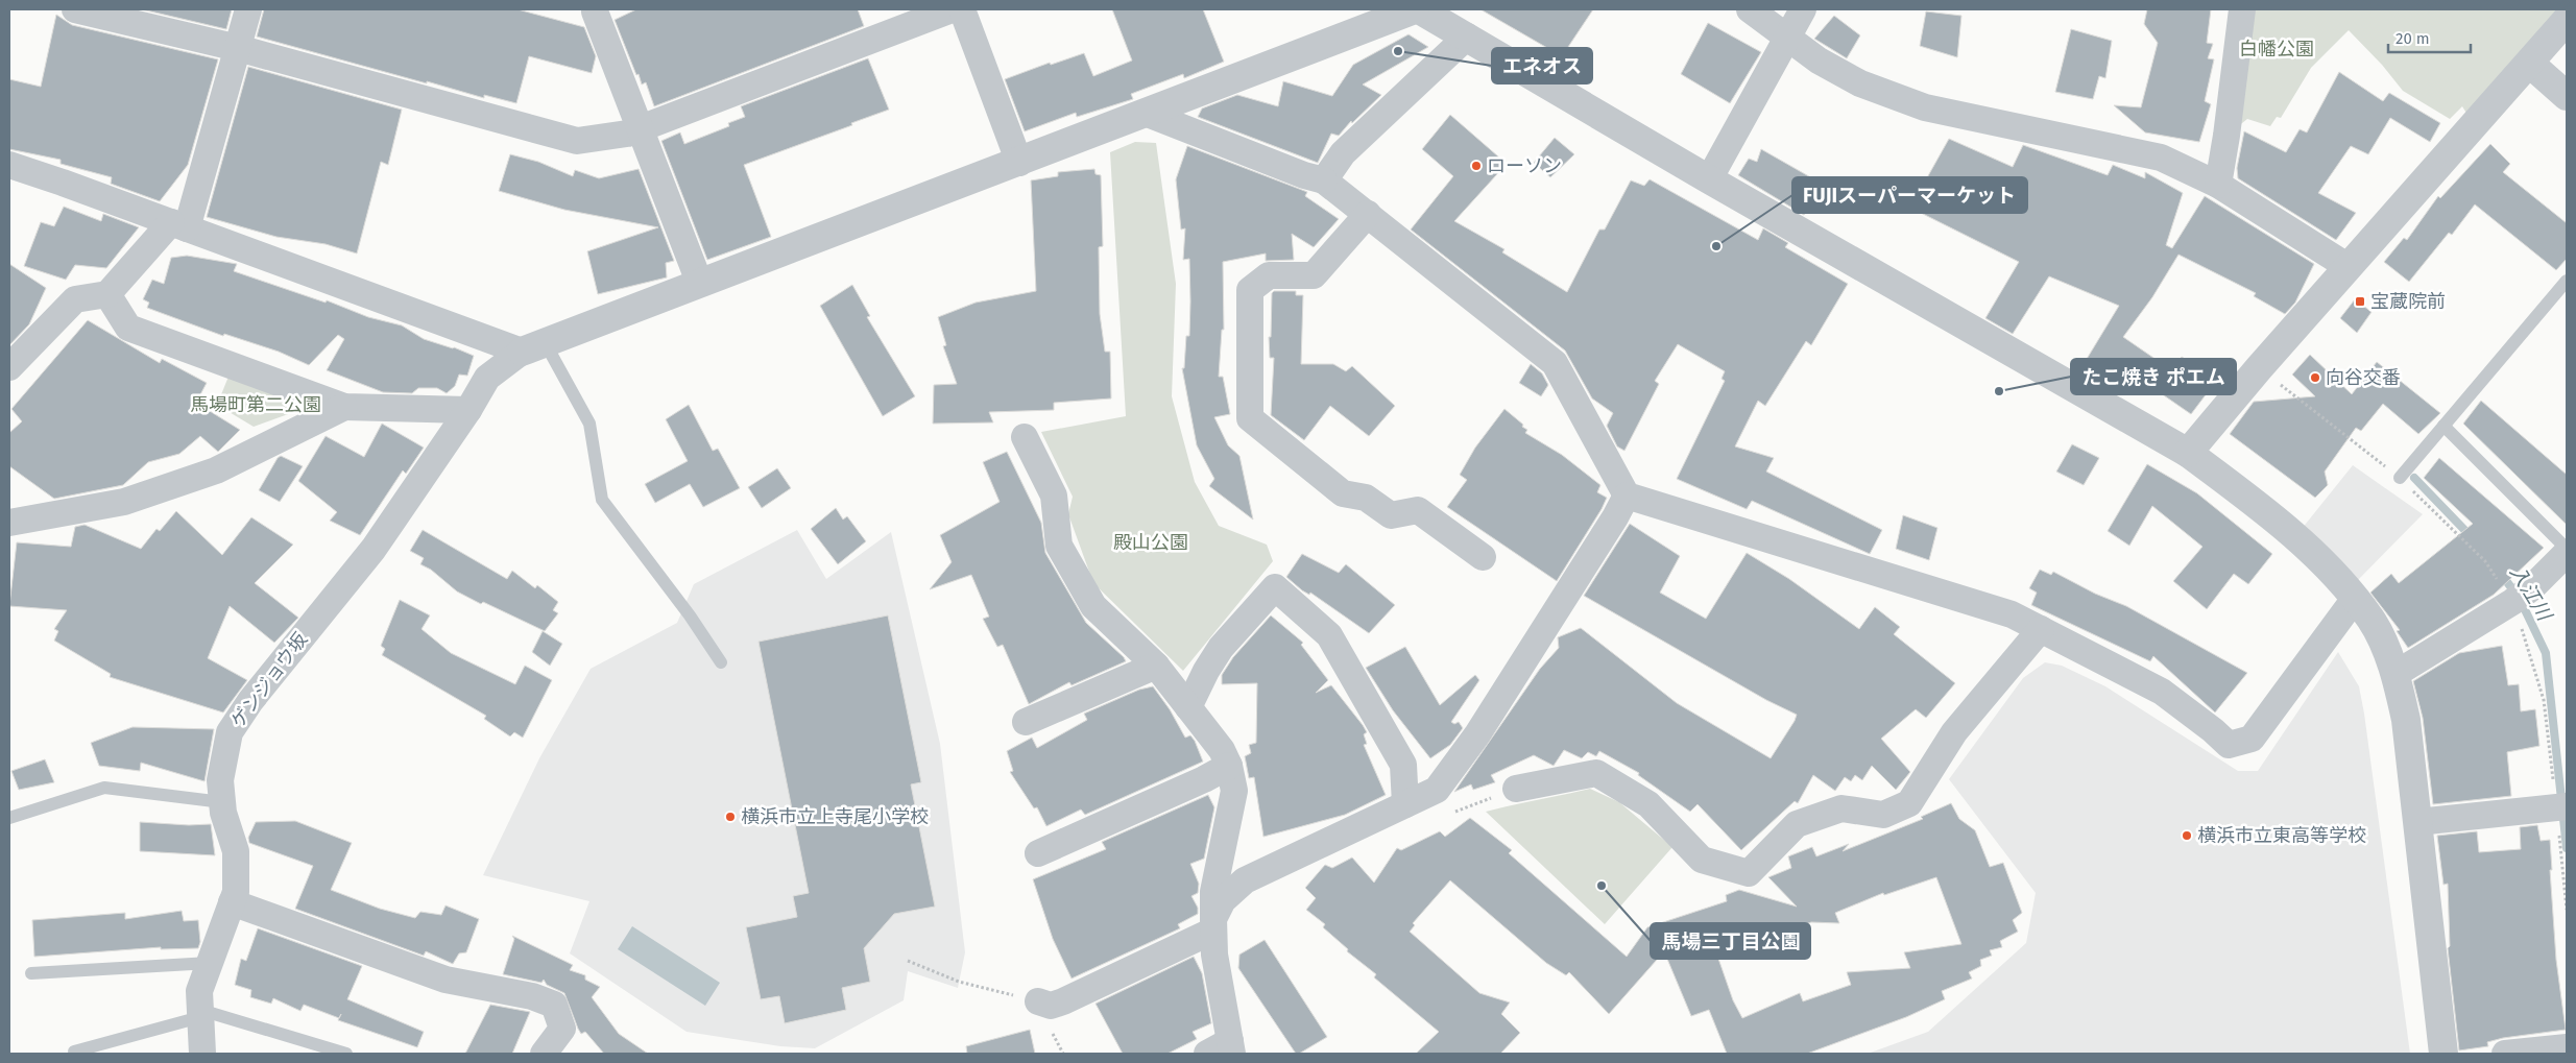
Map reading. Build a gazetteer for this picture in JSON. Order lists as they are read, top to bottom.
{
  "streets": {
    "street": ["ゲンジョウ坂"]
  },
  "water": ["入江川"],
  "parks": ["白幡公園", "馬場町第二公園", "殿山公園"],
  "places": {
    "other": [
      "エネオス",
      "ローソン",
      "FUJIスーパーマーケット",
      "向谷交番",
      "たこ焼き ポエム",
      "横浜市立上寺尾小学校",
      "横浜市立東高等学校",
      "馬場三丁目公園"
    ],
    "transit": ["宝蔵院前"]
  },
  "scale_bar": "20 m"
}
